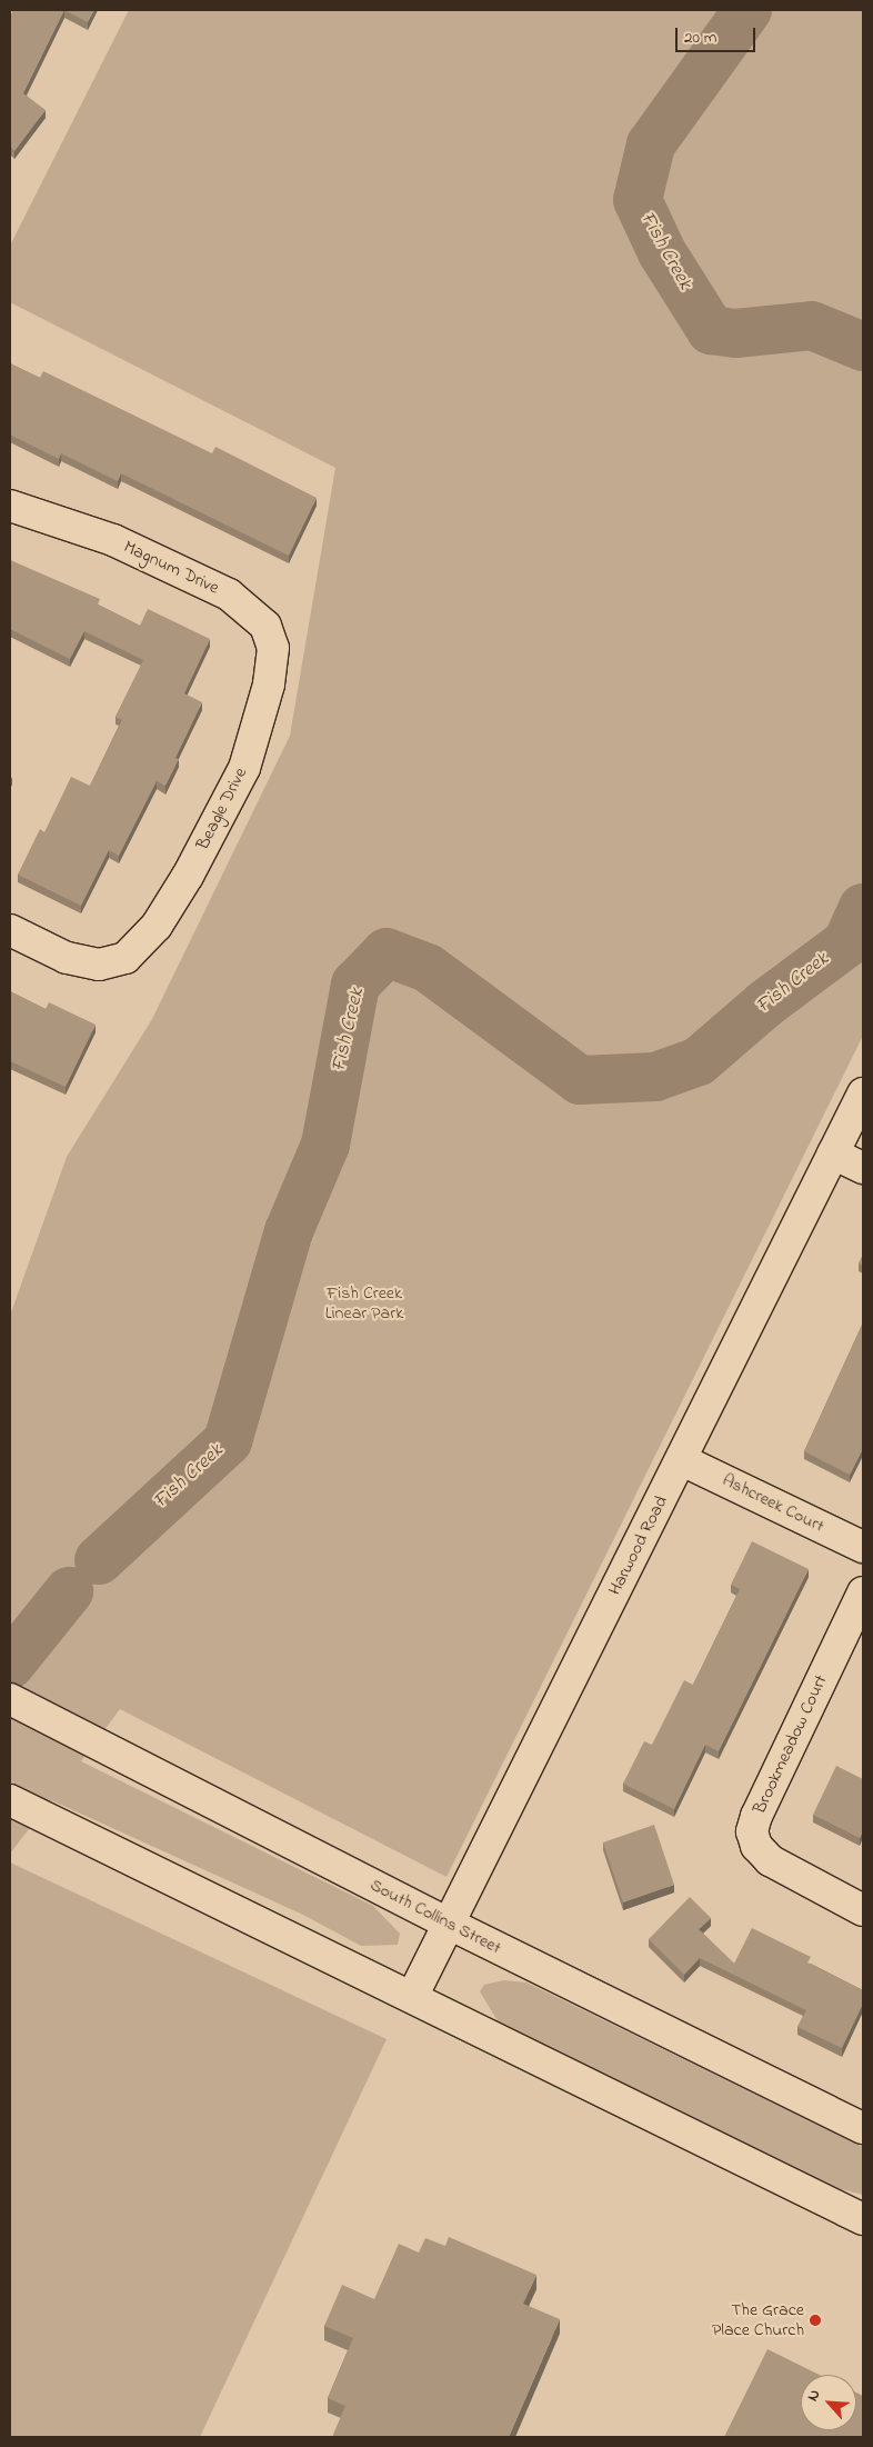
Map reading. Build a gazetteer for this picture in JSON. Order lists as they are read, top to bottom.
{
  "streets": {
    "street": [
      "Magnum Drive",
      "Beagle Drive",
      "Ashcreek Court",
      "Harwood Road",
      "Brookmeadow Court",
      "South Collins Street"
    ]
  },
  "crossings": [
    ["Magnum Drive", "Beagle Drive"],
    ["Ashcreek Court", "Harwood Road"],
    ["Harwood Road", "South Collins Street"]
  ],
  "water": ["Fish Creek"],
  "parks": ["Fish Creek Linear Park"],
  "places": ["The Grace Place Church"],
  "scale_bar": "20 m",
  "north": "top left"
}
